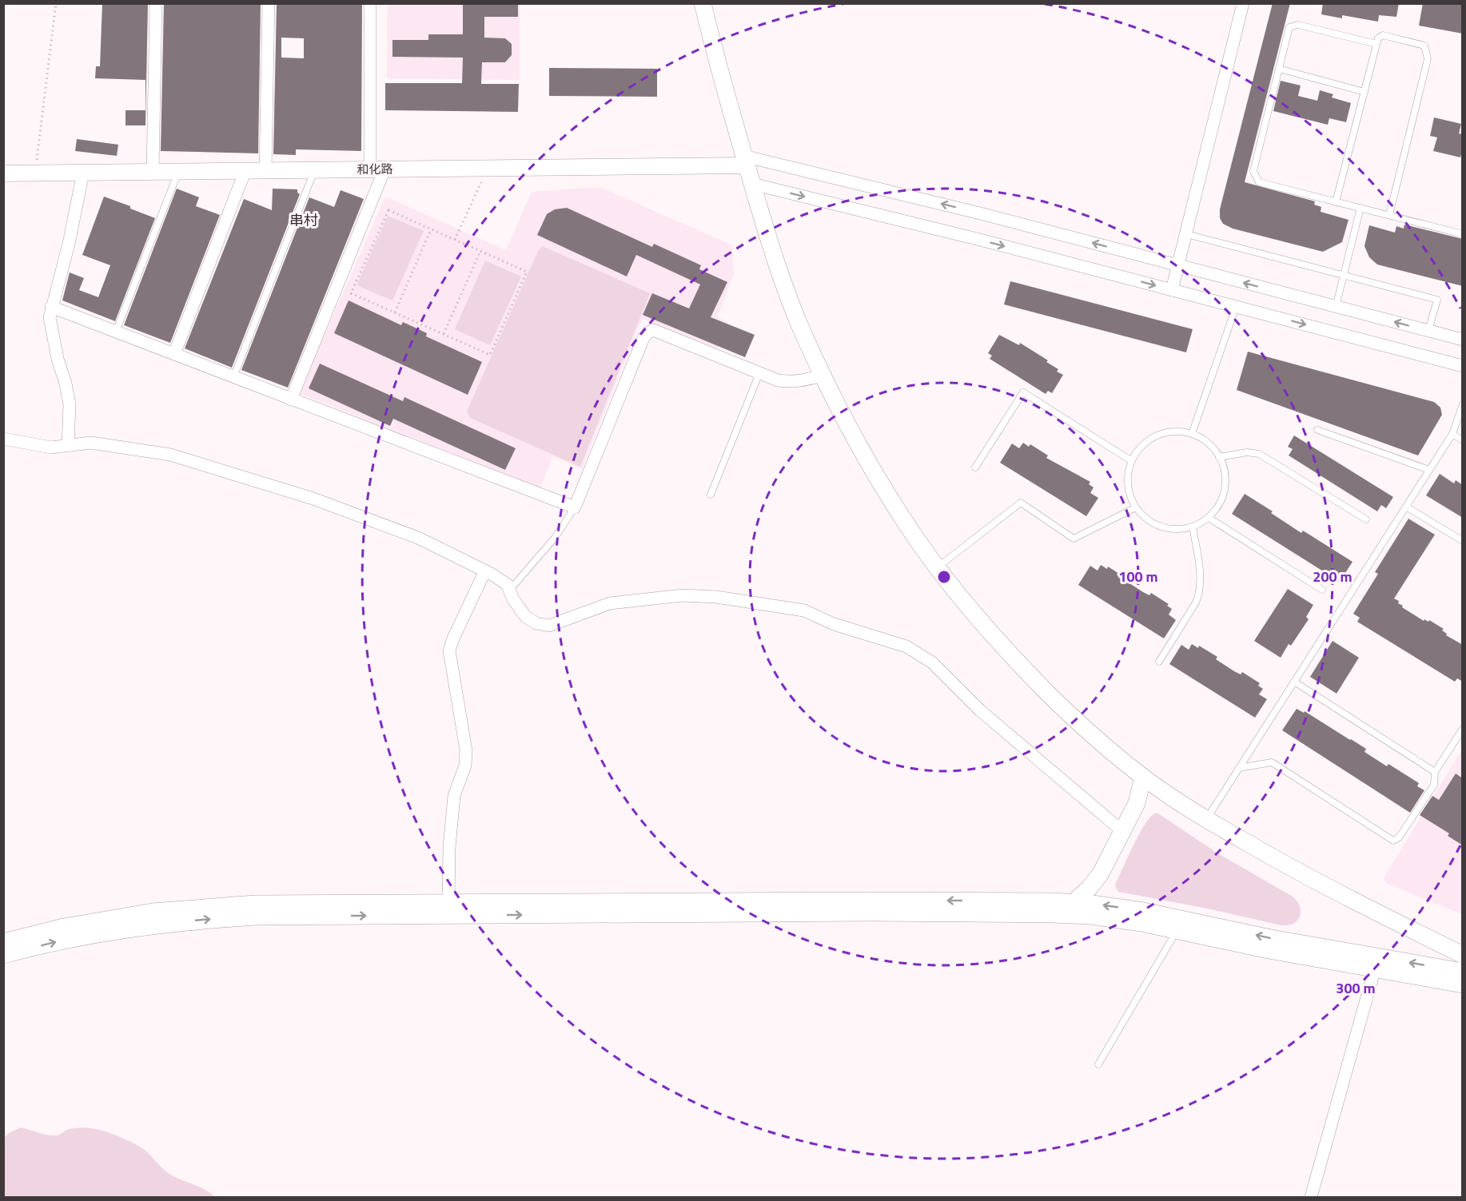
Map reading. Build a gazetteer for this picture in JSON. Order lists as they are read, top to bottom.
{
  "streets": {
    "street": ["和化路"]
  },
  "districts": ["串村"],
  "rings": ["100 m", "200 m", "300 m"]
}
